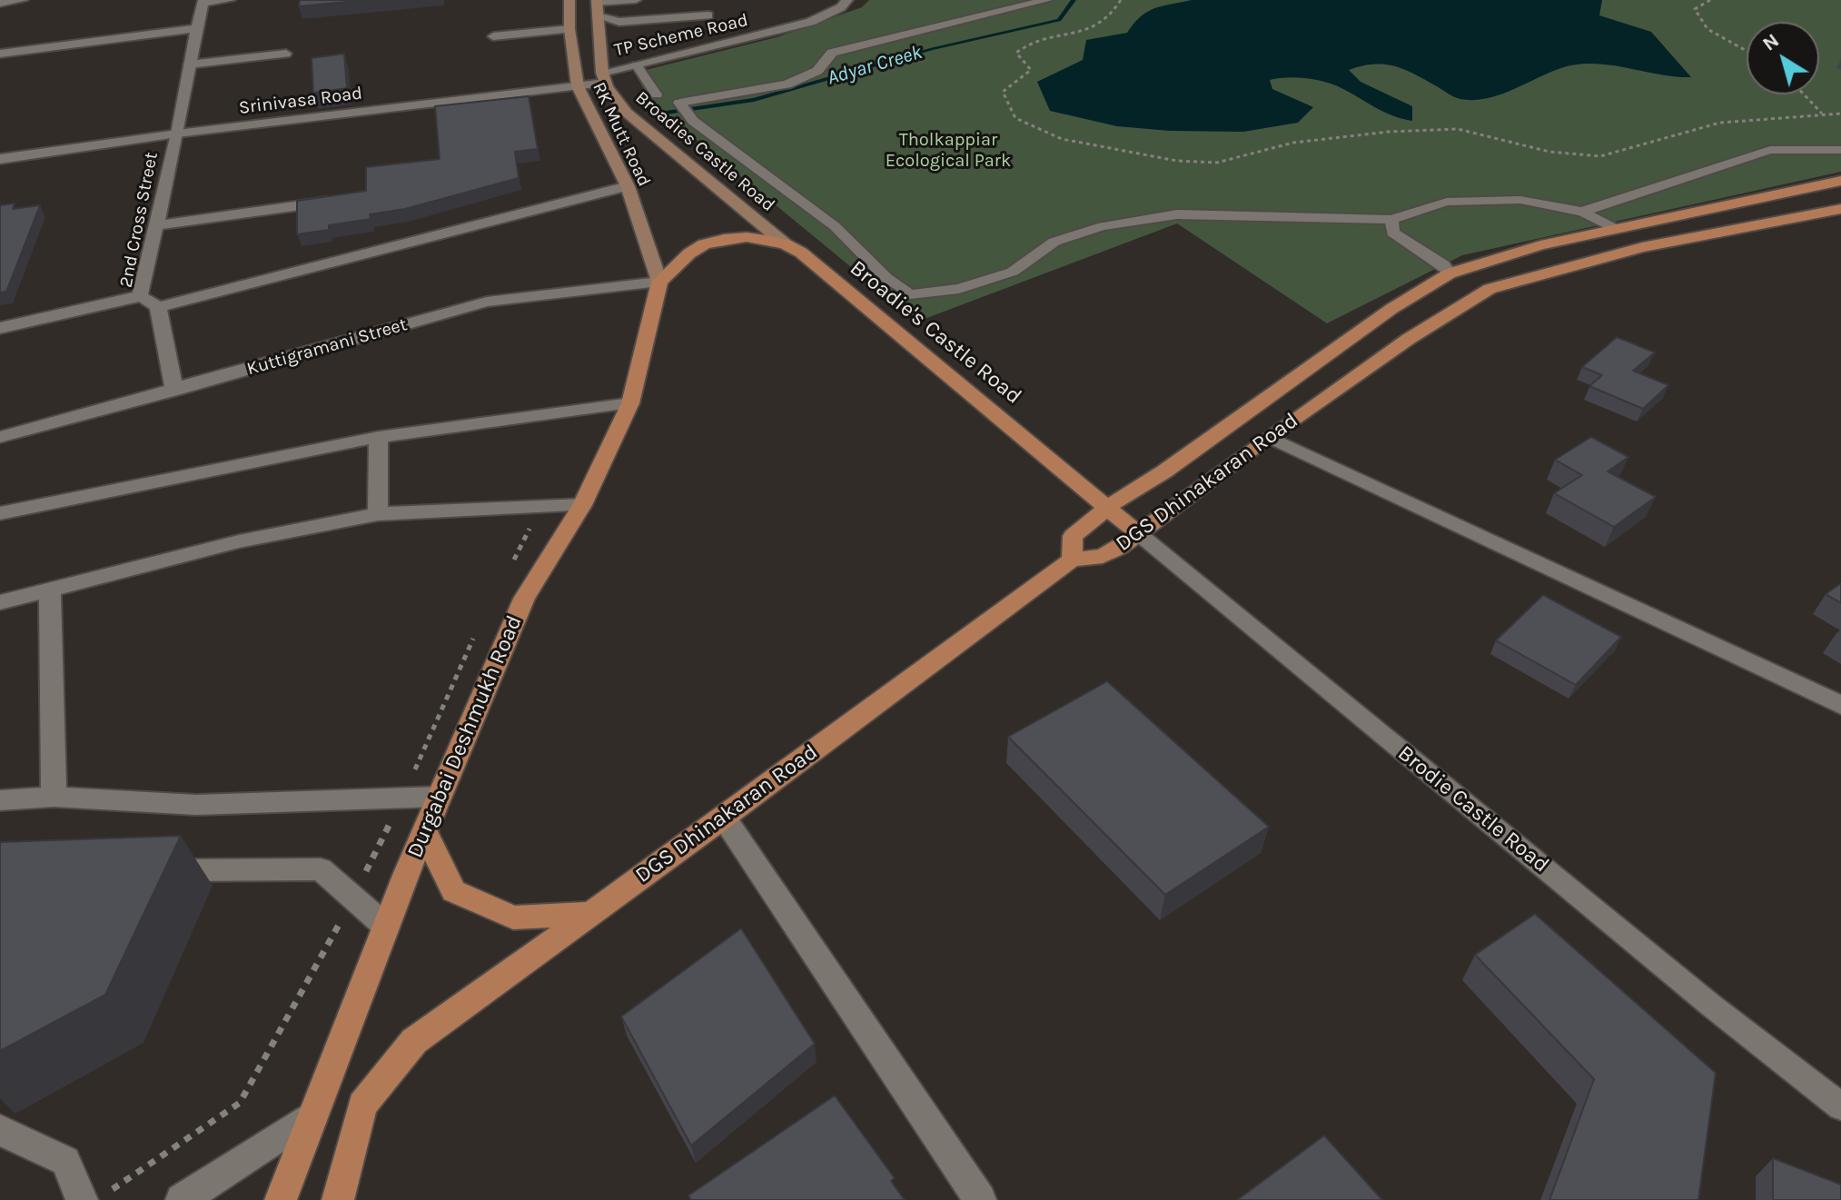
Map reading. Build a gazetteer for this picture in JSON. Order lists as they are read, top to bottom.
{
  "streets": {
    "main road": [
      "RK Mutt Road",
      "Broadies Castle Road",
      "Broadie's Castle Road",
      "DGS Dhinakaran Road",
      "Durgabai Deshmukh Road",
      "Brodie Castle Road"
    ],
    "street": [
      "TP Scheme Road",
      "Srinivasa Road",
      "2nd Cross Street",
      "Kuttigramani Street"
    ]
  },
  "crossings": [
    ["TP Scheme Road", "Srinivasa Road"],
    ["TP Scheme Road", "RK Mutt Road"],
    ["TP Scheme Road", "Broadies Castle Road"],
    ["Srinivasa Road", "RK Mutt Road"],
    ["Srinivasa Road", "Broadies Castle Road"],
    ["Srinivasa Road", "2nd Cross Street"],
    ["RK Mutt Road", "Broadies Castle Road"],
    ["RK Mutt Road", "Broadie's Castle Road"],
    ["RK Mutt Road", "Kuttigramani Street"],
    ["RK Mutt Road", "Durgabai Deshmukh Road"],
    ["Broadies Castle Road", "Broadie's Castle Road"],
    ["2nd Cross Street", "Kuttigramani Street"],
    ["Broadie's Castle Road", "Kuttigramani Street"],
    ["Broadie's Castle Road", "DGS Dhinakaran Road"],
    ["Broadie's Castle Road", "Durgabai Deshmukh Road"],
    ["Broadie's Castle Road", "Brodie Castle Road"],
    ["Kuttigramani Street", "Durgabai Deshmukh Road"],
    ["DGS Dhinakaran Road", "Brodie Castle Road"]
  ],
  "water": ["Adyar Creek"],
  "parks": ["Tholkappiar Ecological Park"],
  "north": "top left"
}
